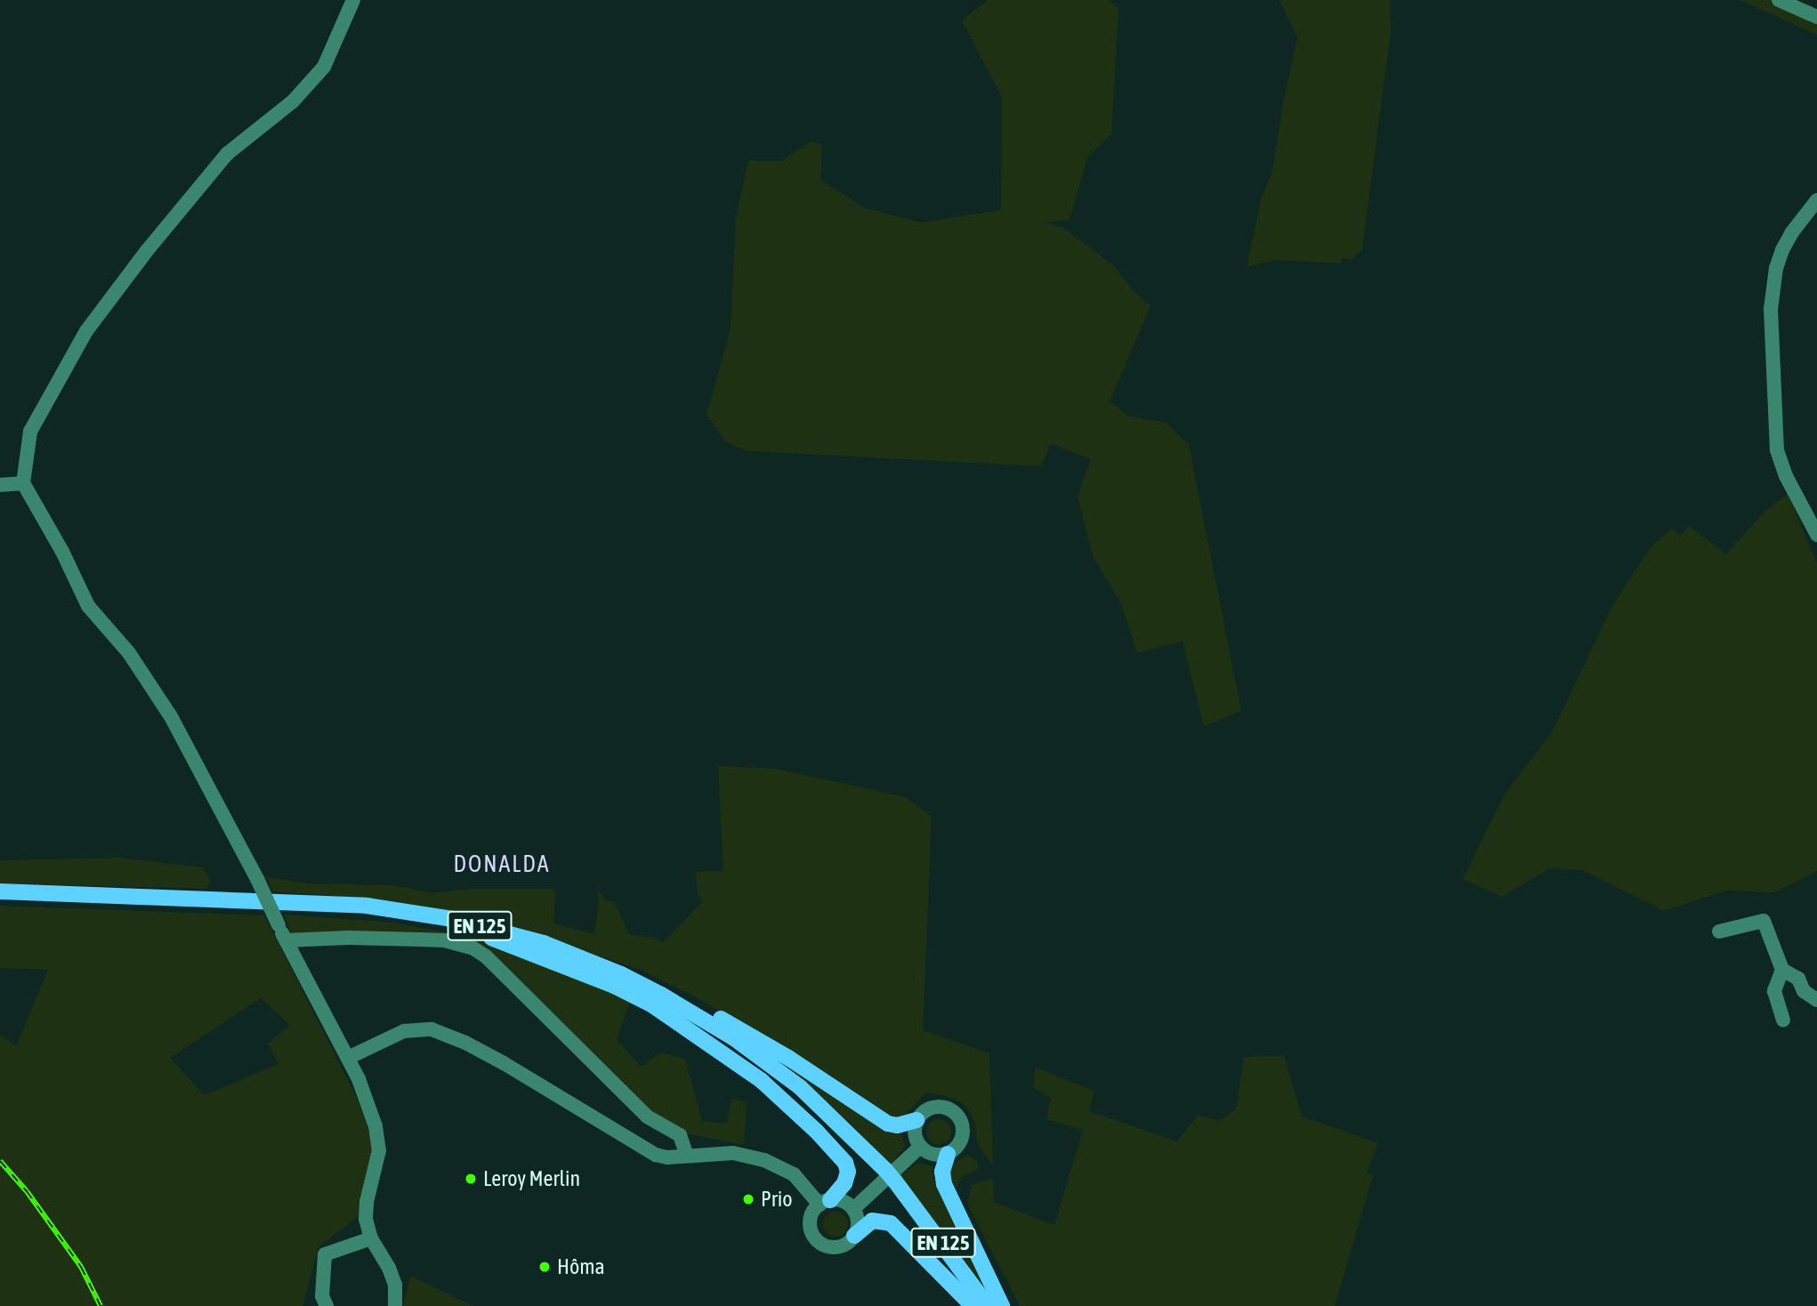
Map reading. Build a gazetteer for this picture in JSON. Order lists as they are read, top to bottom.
{
  "streets": {
    "main road": ["EN 125"]
  },
  "districts": ["DONALDA"],
  "places": ["Leroy Merlin", "Prio", "Hôma"]
}
